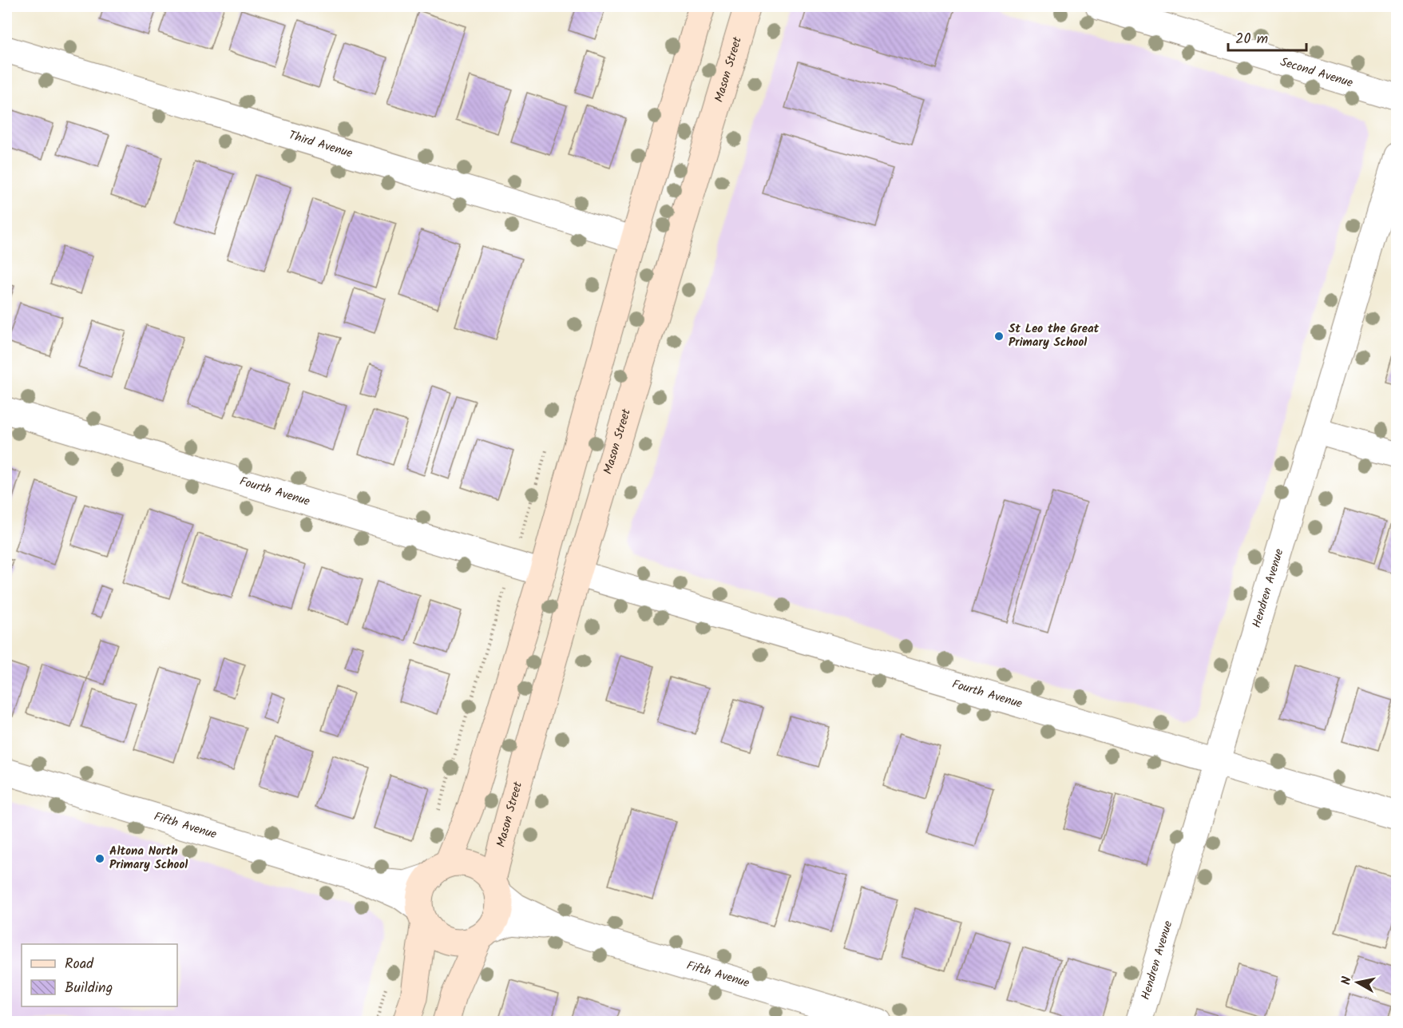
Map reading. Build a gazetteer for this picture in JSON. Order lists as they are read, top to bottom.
{
  "streets": {
    "street": [
      "Mason Street",
      "Second Avenue",
      "Third Avenue",
      "Fourth Avenue",
      "Hendren Avenue",
      "Fifth Avenue"
    ]
  },
  "crossings": [
    ["Mason Street", "Fourth Avenue"],
    ["Mason Street", "Fifth Avenue"],
    ["Fourth Avenue", "Hendren Avenue"]
  ],
  "places": ["St Leo the Great Primary School", "Altona North Primary School"],
  "legend": ["Road", "Building"],
  "scale_bar": "20 m",
  "north": "left"
}
